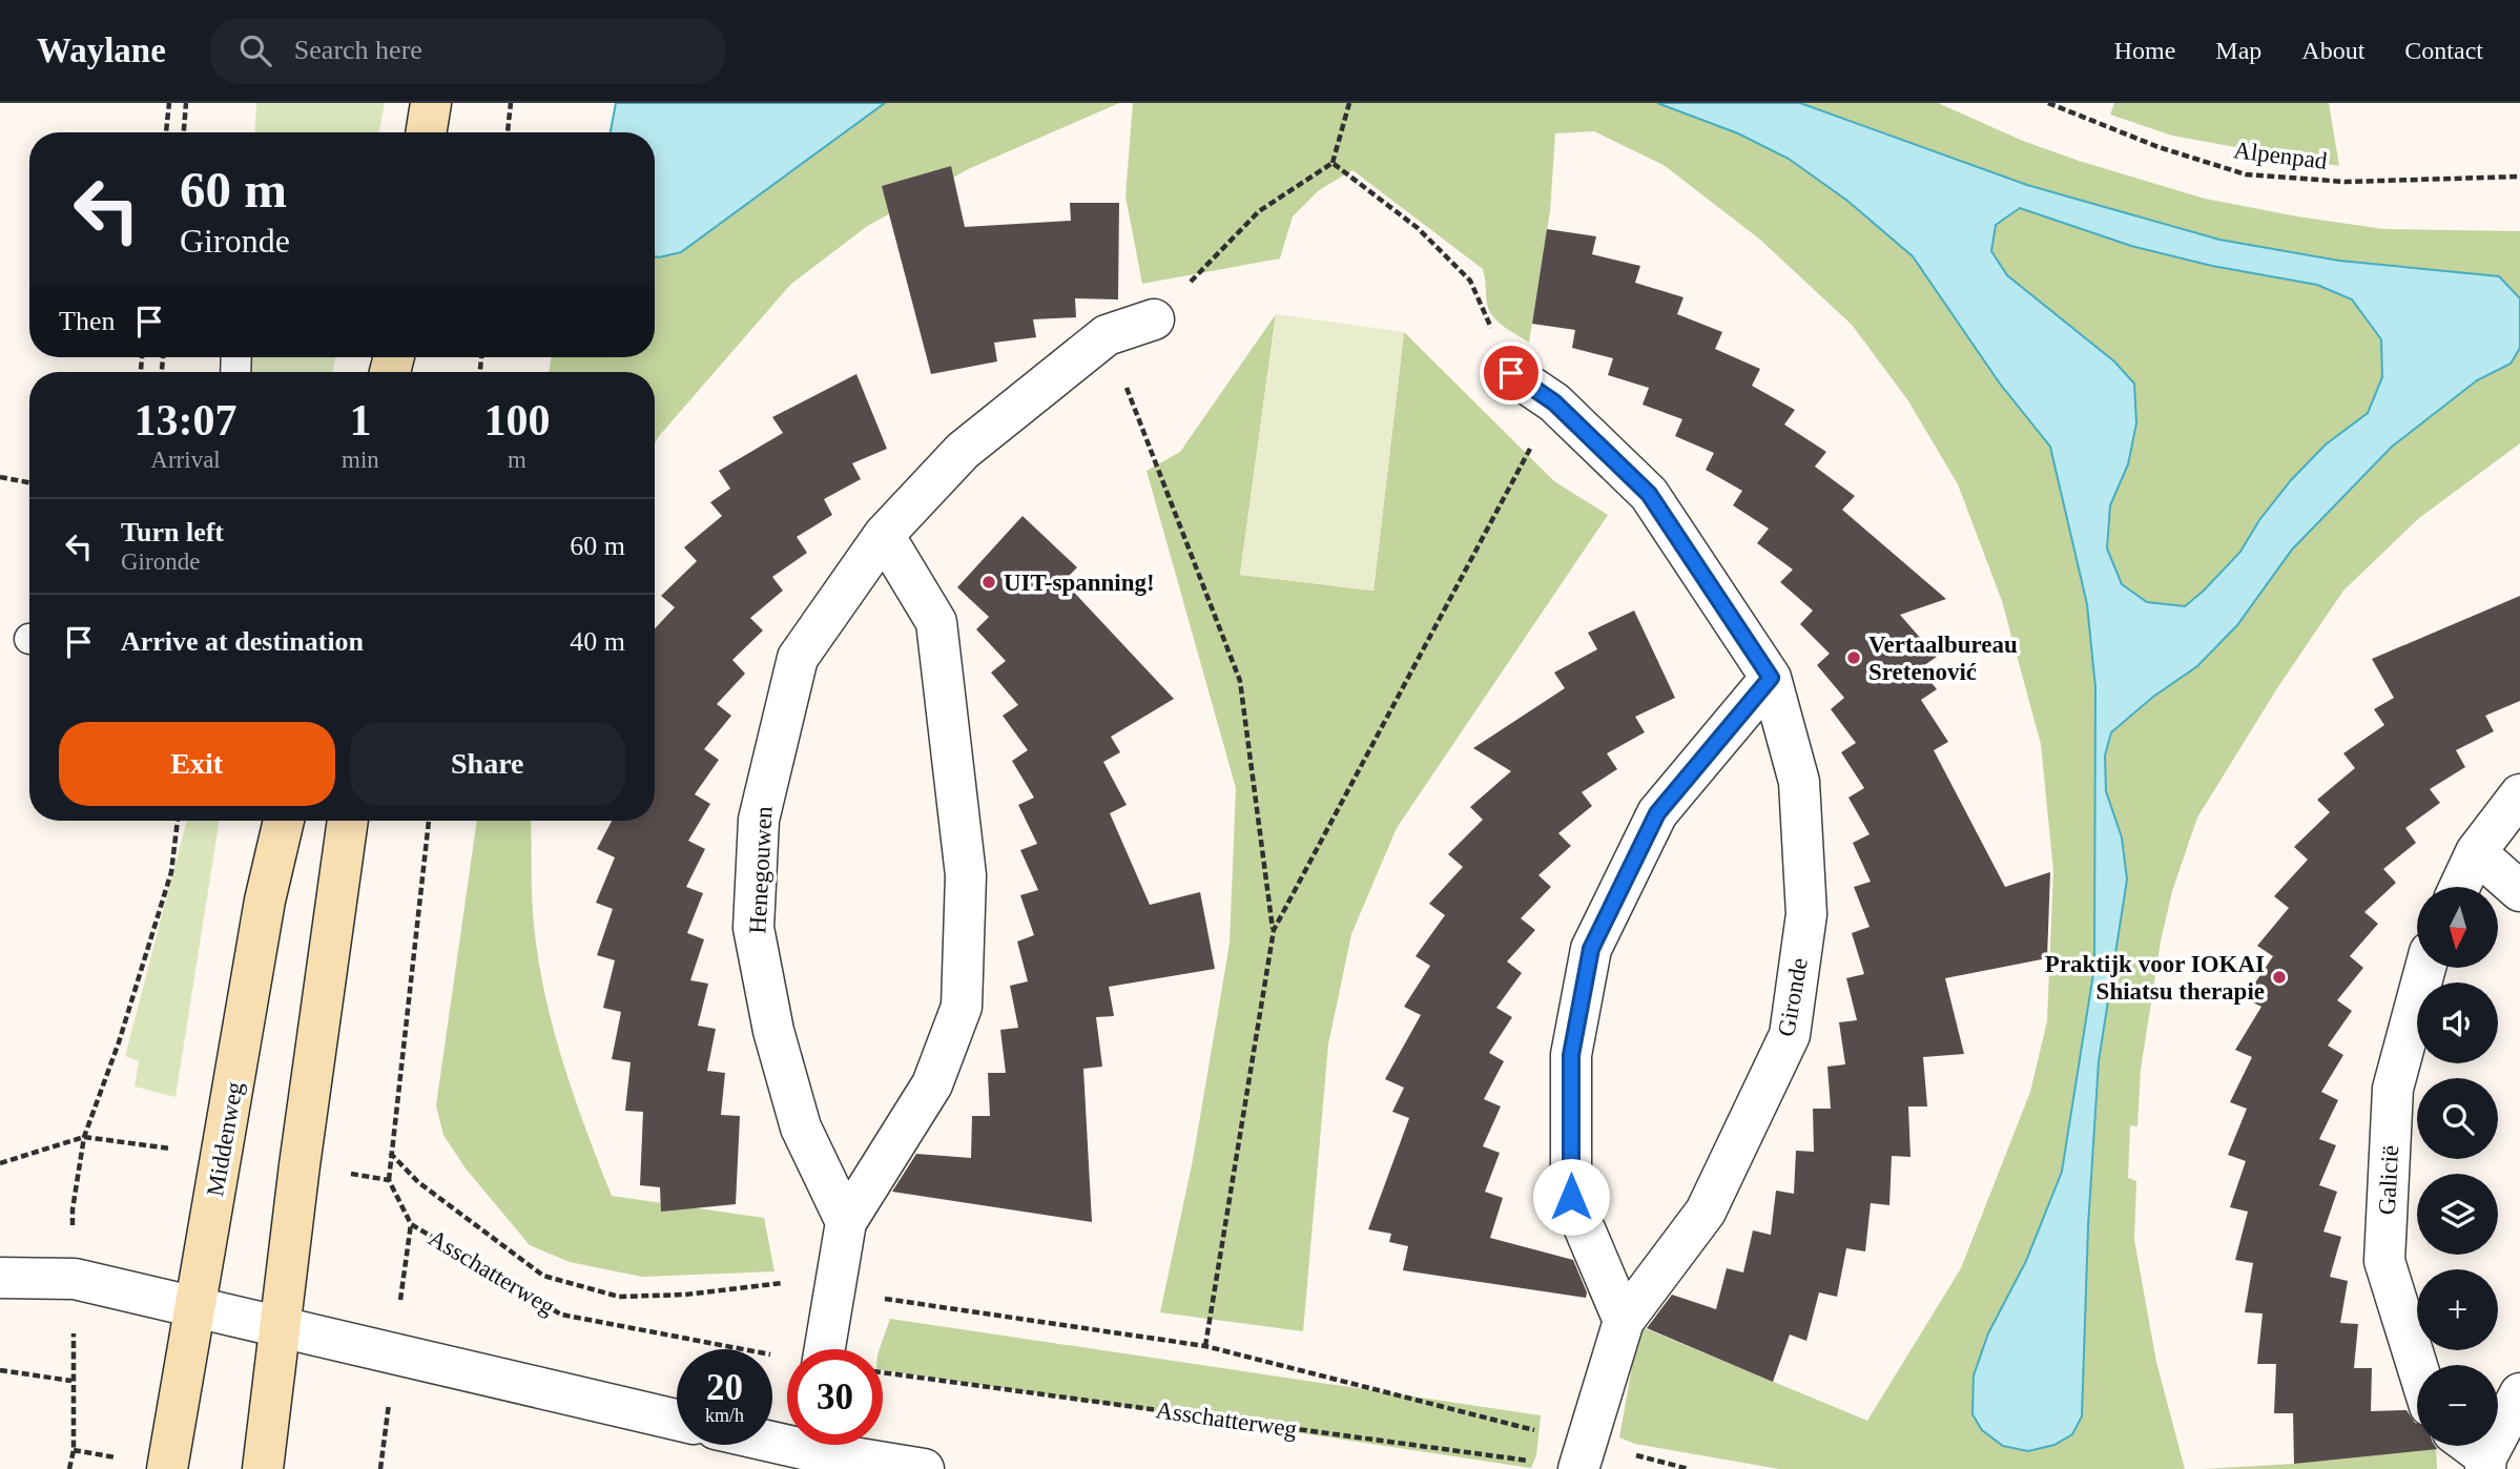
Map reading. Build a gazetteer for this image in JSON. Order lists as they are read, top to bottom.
{
  "streets": {
    "main road": ["Middenweg"],
    "street": ["Henegouwen", "Gironde", "Galicië"],
    "path": ["Alpenpad", "Asschatterweg"]
  },
  "crossings": [
    ["Gironde", "Asschatterweg"]
  ],
  "places": ["UIT-spanning!", "Vertaalbureau Sretenović", "Praktijk voor IOKAI Shiatsu therapie"],
  "north": "bottom",
  "page": {
    "header": "Waylane",
    "search": "Search here",
    "nav": [
      "Home",
      "Map",
      "About",
      "Contact"
    ],
    "turn": ["60 m", "Gironde"],
    "then": "Then",
    "eta": [
      "13:07",
      "Arrival",
      "1",
      "min",
      "100",
      "m"
    ],
    "list": [
      {
        "name": "Turn left",
        "note": "Gironde",
        "value": "60 m"
      },
      {
        "name": "Arrive at destination",
        "value": "40 m"
      }
    ],
    "buttons": ["Exit", "Share"],
    "map_buttons": ["+", "−"],
    "speed": "20 km/h",
    "limit": "30"
  }
}
